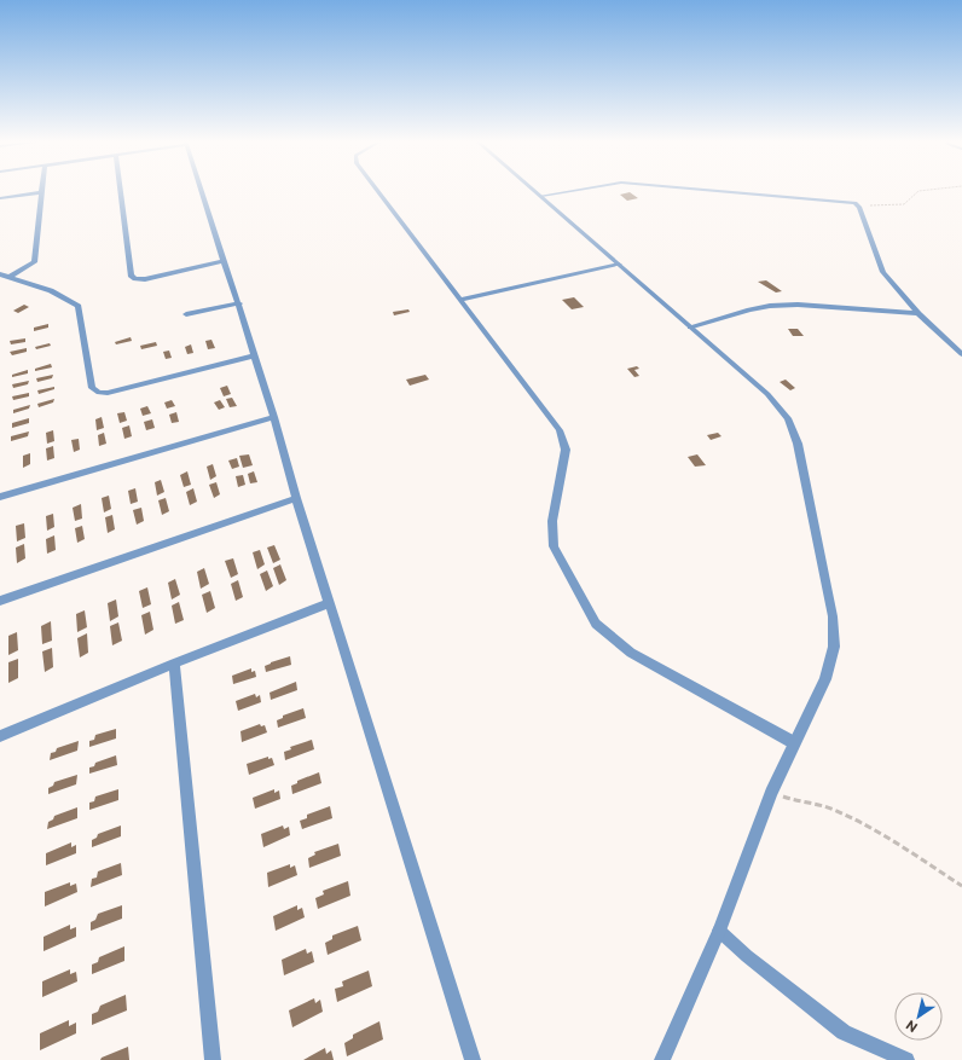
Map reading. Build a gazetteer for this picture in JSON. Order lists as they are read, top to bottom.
{
  "north": "bottom left"
}
